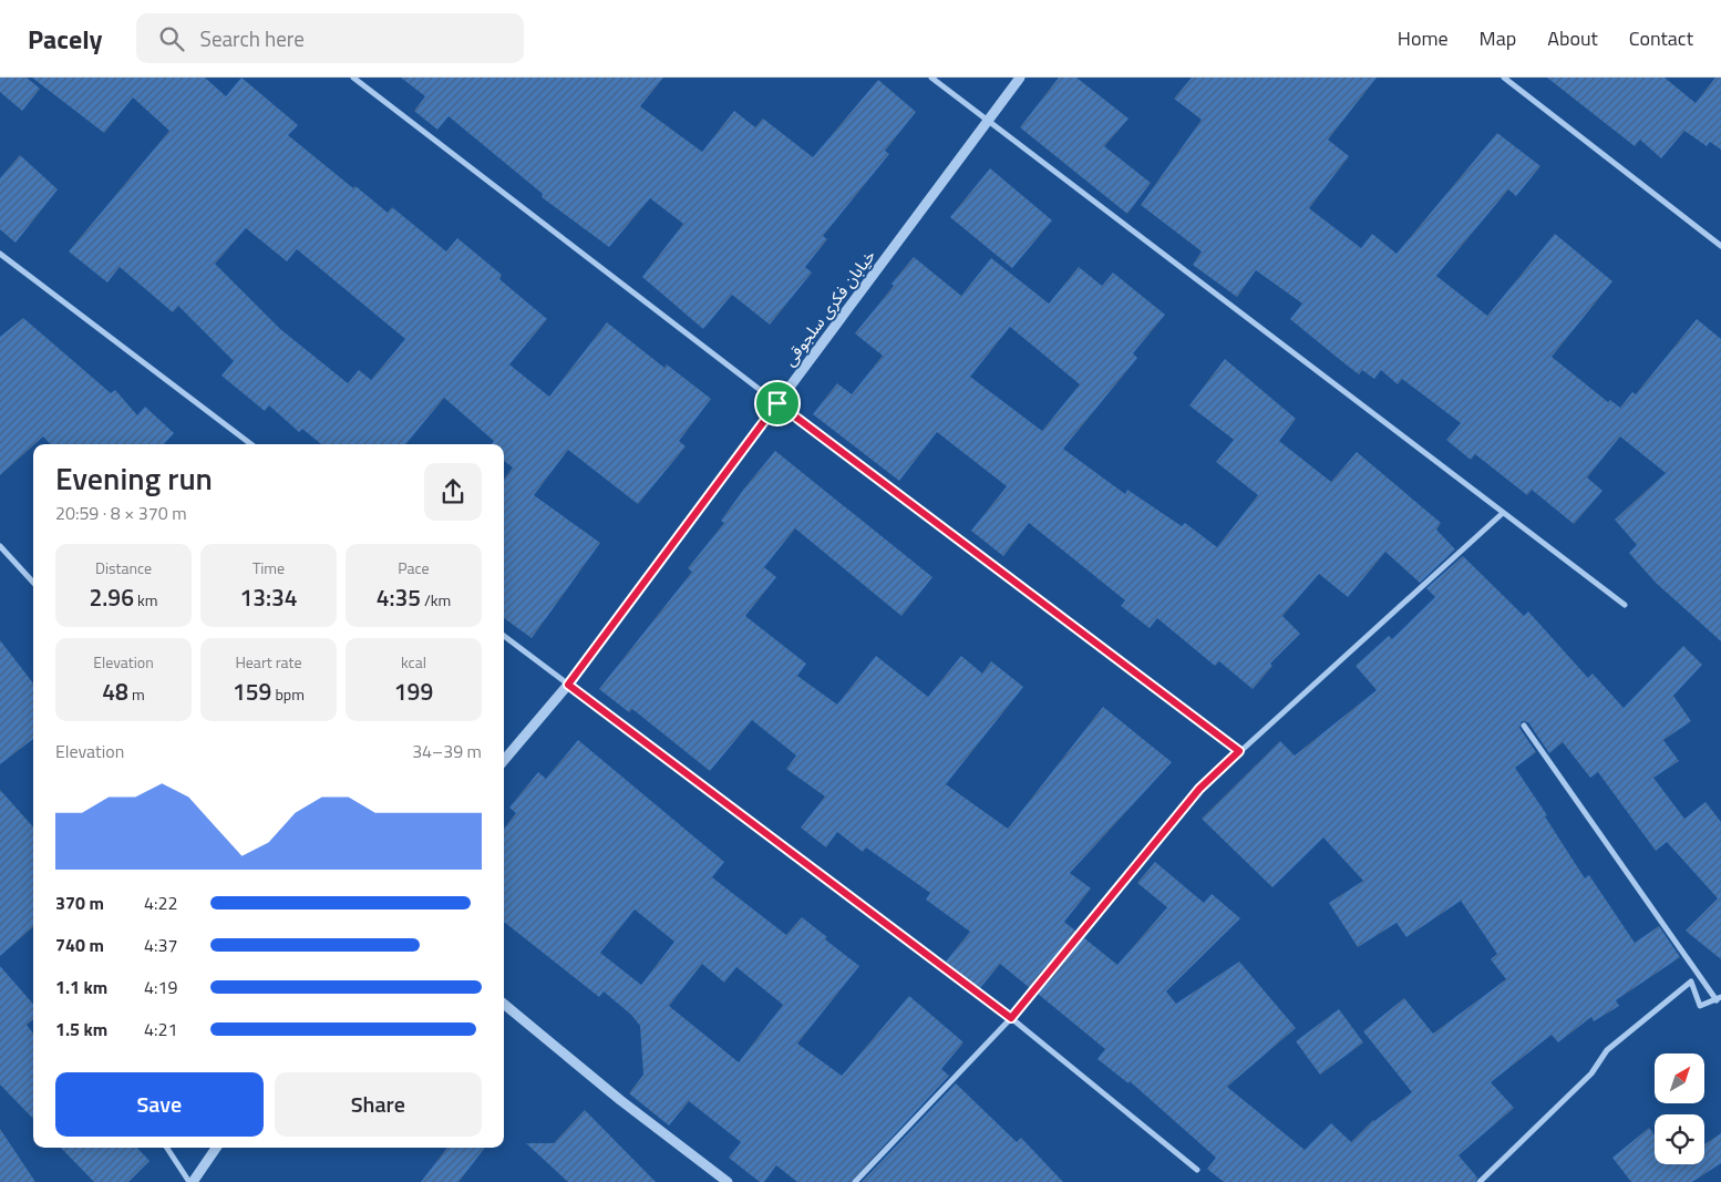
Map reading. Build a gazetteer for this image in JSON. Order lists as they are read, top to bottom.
{
  "streets": {
    "street": ["خیابان فکری سلجوقی"]
  },
  "north": "top right",
  "page": {
    "header": "Pacely",
    "search": "Search here",
    "nav": [
      "Home",
      "Map",
      "About",
      "Contact"
    ],
    "heading": ["Evening run", "20:59 · 8 × 370 m"],
    "stats": [
      ["Distance", "2.96 km"],
      ["Time", "13:34"],
      ["Pace", "4:35 /km"],
      ["Elevation", "48 m"],
      ["Heart rate", "159 bpm"],
      ["kcal", "199"]
    ],
    "chart": ["Elevation", "34–39 m"],
    "list": [
      {
        "name": "370 m",
        "note": "4:22"
      },
      {
        "name": "740 m",
        "note": "4:37"
      },
      {
        "name": "1.1 km",
        "note": "4:19"
      },
      {
        "name": "1.5 km",
        "note": "4:21"
      }
    ],
    "buttons": ["Save", "Share"]
  }
}
